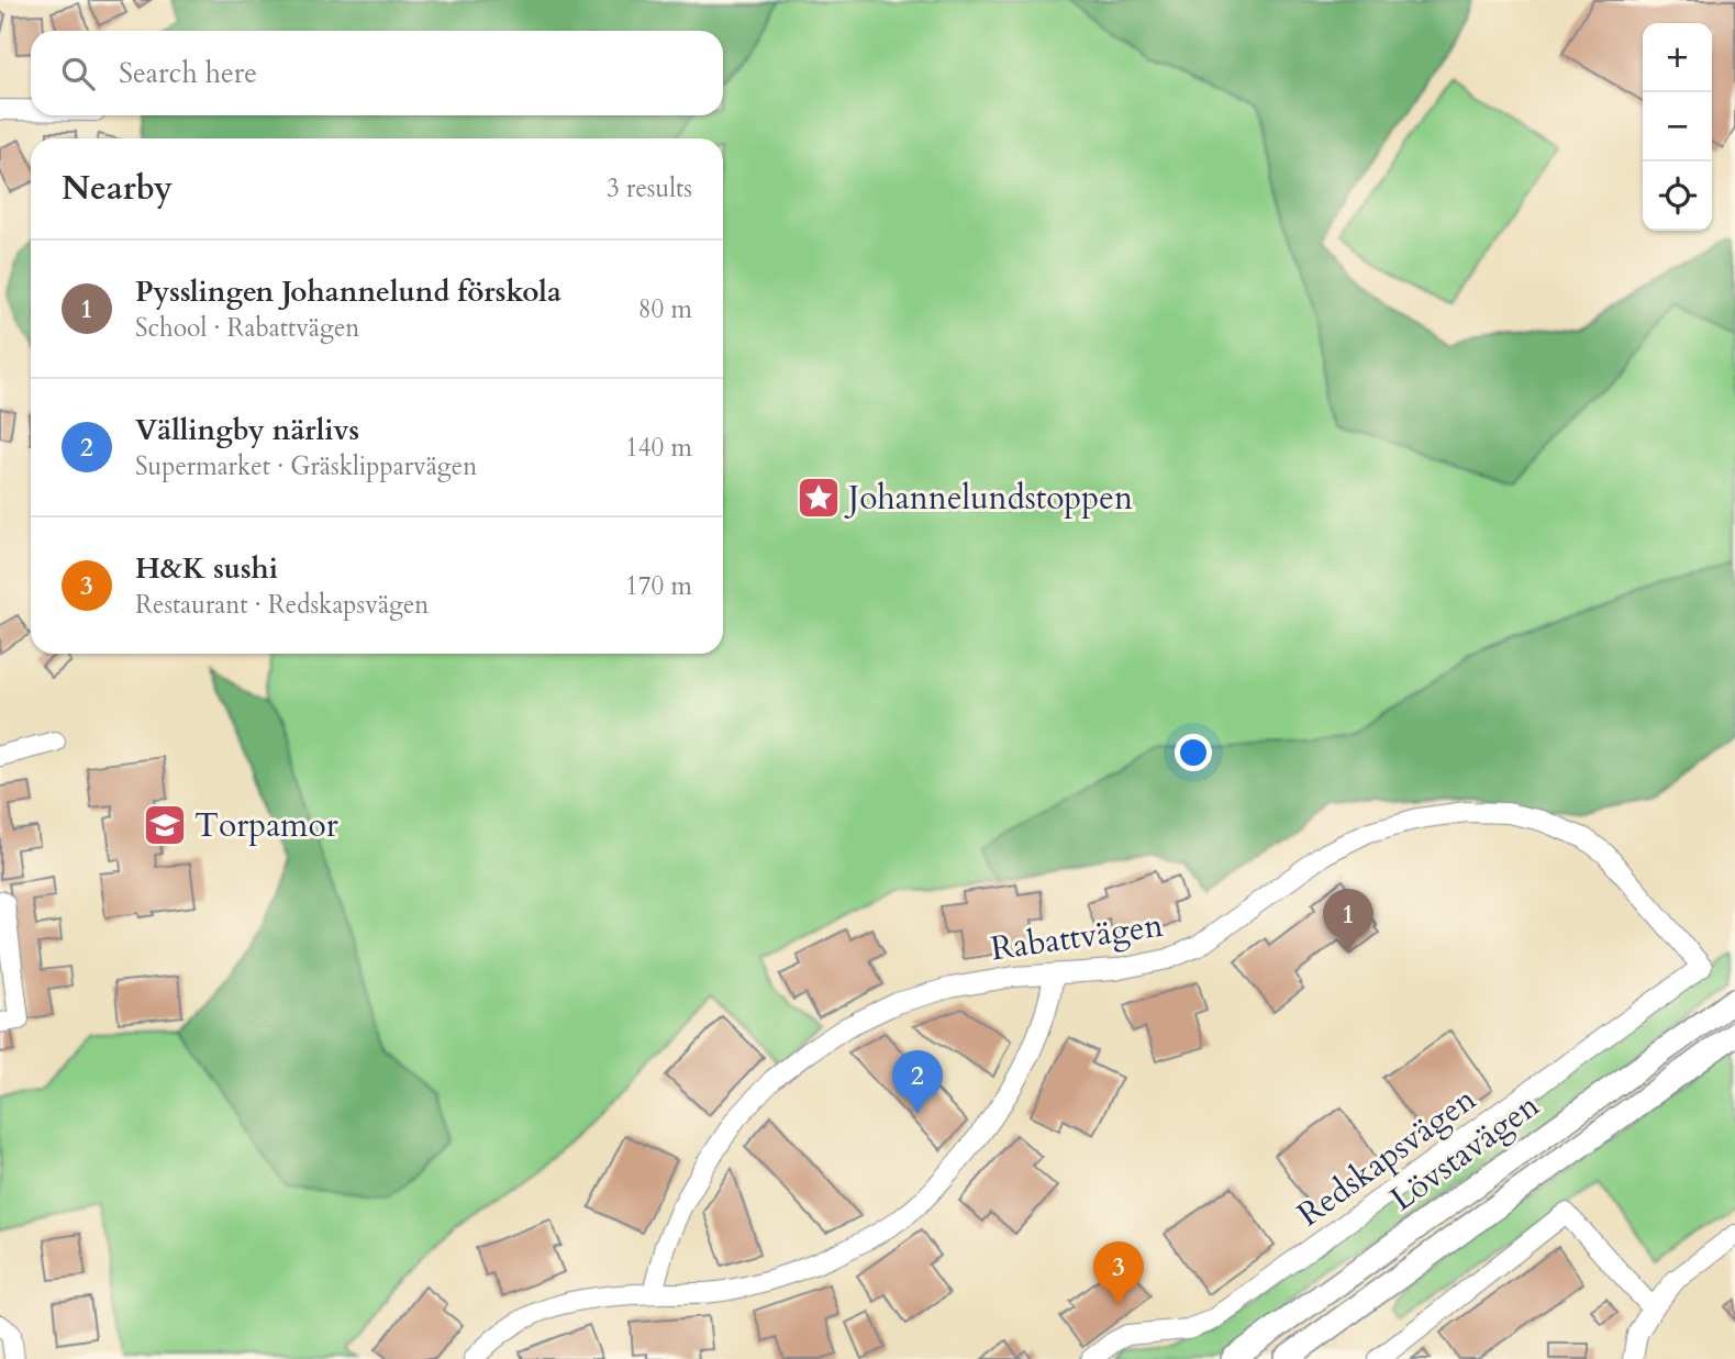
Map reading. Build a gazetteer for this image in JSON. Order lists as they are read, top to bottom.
{
  "streets": {
    "street": ["Rabattvägen", "Lövstavägen", "Redskapsvägen"]
  },
  "crossings": [
    ["Rabattvägen", "Redskapsvägen"]
  ],
  "places": {
    "place": ["Johannelundstoppen"],
    "school or university": ["Torpamor"]
  },
  "page": {
    "map_buttons": ["+", "−"],
    "search": "Search here",
    "heading": ["Nearby", "3 results"],
    "list": [
      {
        "mark": "1",
        "name": "Pysslingen Johannelund förskola",
        "note": "School · Rabattvägen",
        "value": "80 m"
      },
      {
        "mark": "2",
        "name": "Vällingby närlivs",
        "note": "Supermarket · Gräsklipparvägen",
        "value": "140 m"
      },
      {
        "mark": "3",
        "name": "H&K sushi",
        "note": "Restaurant · Redskapsvägen",
        "value": "170 m"
      }
    ],
    "pins": ["1", "2", "3"]
  }
}
